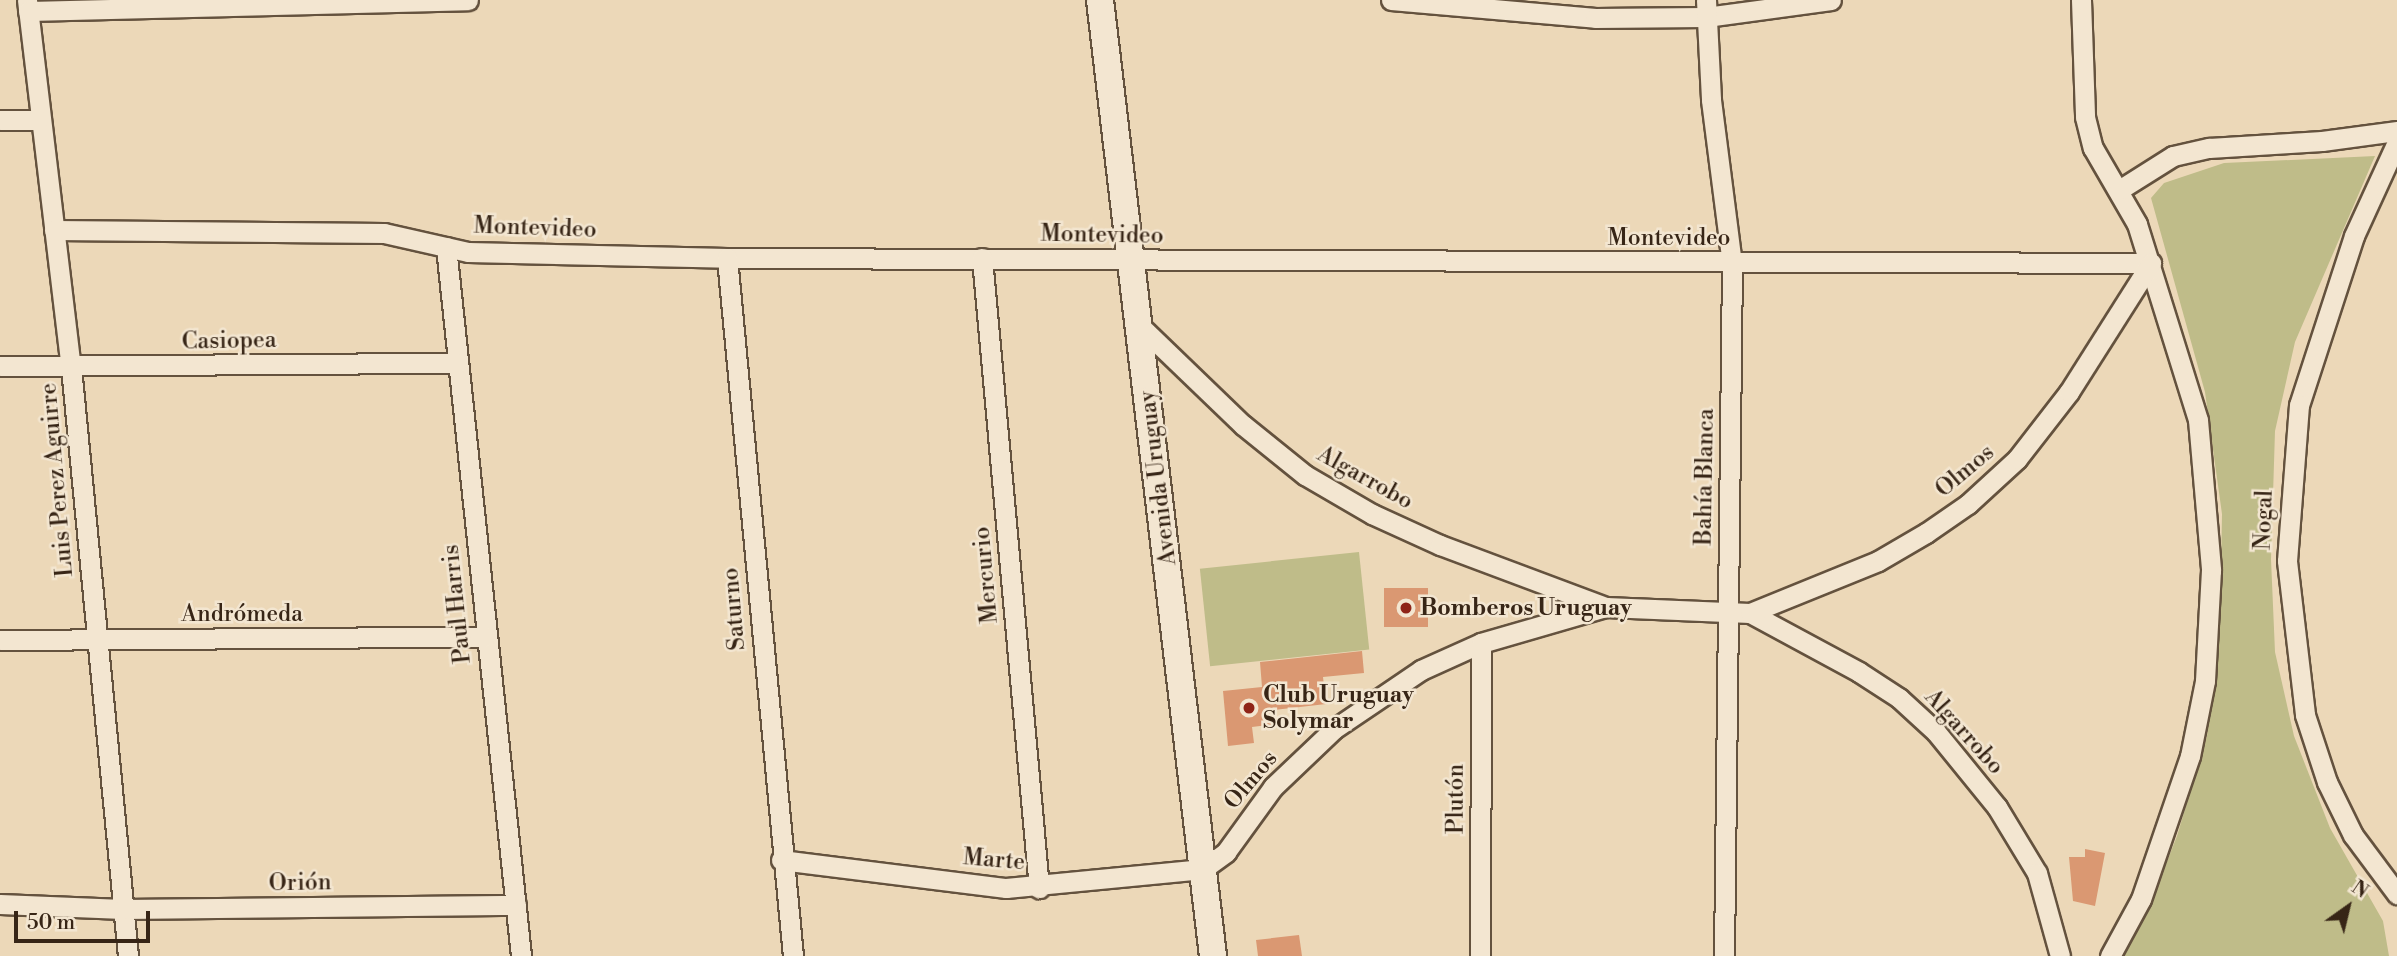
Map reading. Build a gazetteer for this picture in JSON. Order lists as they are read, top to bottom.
{
  "streets": {
    "street": [
      "Montevideo",
      "Casiopea",
      "Olmos",
      "Bahía Blanca",
      "Avenida Uruguay",
      "Algarrobo",
      "Luis Perez Aguirre",
      "Nogal",
      "Mercurio",
      "Paul Harris",
      "Saturno",
      "Andrómeda",
      "Plutón",
      "Marte",
      "Orión"
    ]
  },
  "crossings": [
    ["Montevideo", "Olmos"],
    ["Montevideo", "Bahía Blanca"],
    ["Montevideo", "Avenida Uruguay"],
    ["Montevideo", "Luis Perez Aguirre"],
    ["Montevideo", "Mercurio"],
    ["Montevideo", "Paul Harris"],
    ["Montevideo", "Saturno"],
    ["Casiopea", "Luis Perez Aguirre"],
    ["Casiopea", "Paul Harris"],
    ["Olmos", "Bahía Blanca"],
    ["Olmos", "Avenida Uruguay"],
    ["Olmos", "Algarrobo"],
    ["Olmos", "Plutón"],
    ["Olmos", "Marte"],
    ["Avenida Uruguay", "Algarrobo"],
    ["Avenida Uruguay", "Marte"],
    ["Luis Perez Aguirre", "Andrómeda"],
    ["Luis Perez Aguirre", "Orión"],
    ["Mercurio", "Marte"],
    ["Paul Harris", "Andrómeda"],
    ["Paul Harris", "Orión"],
    ["Saturno", "Marte"]
  ],
  "places": ["Bomberos Uruguay", "Club Uruguay Solymar"],
  "scale_bar": "50 m",
  "north": "top right"
}
